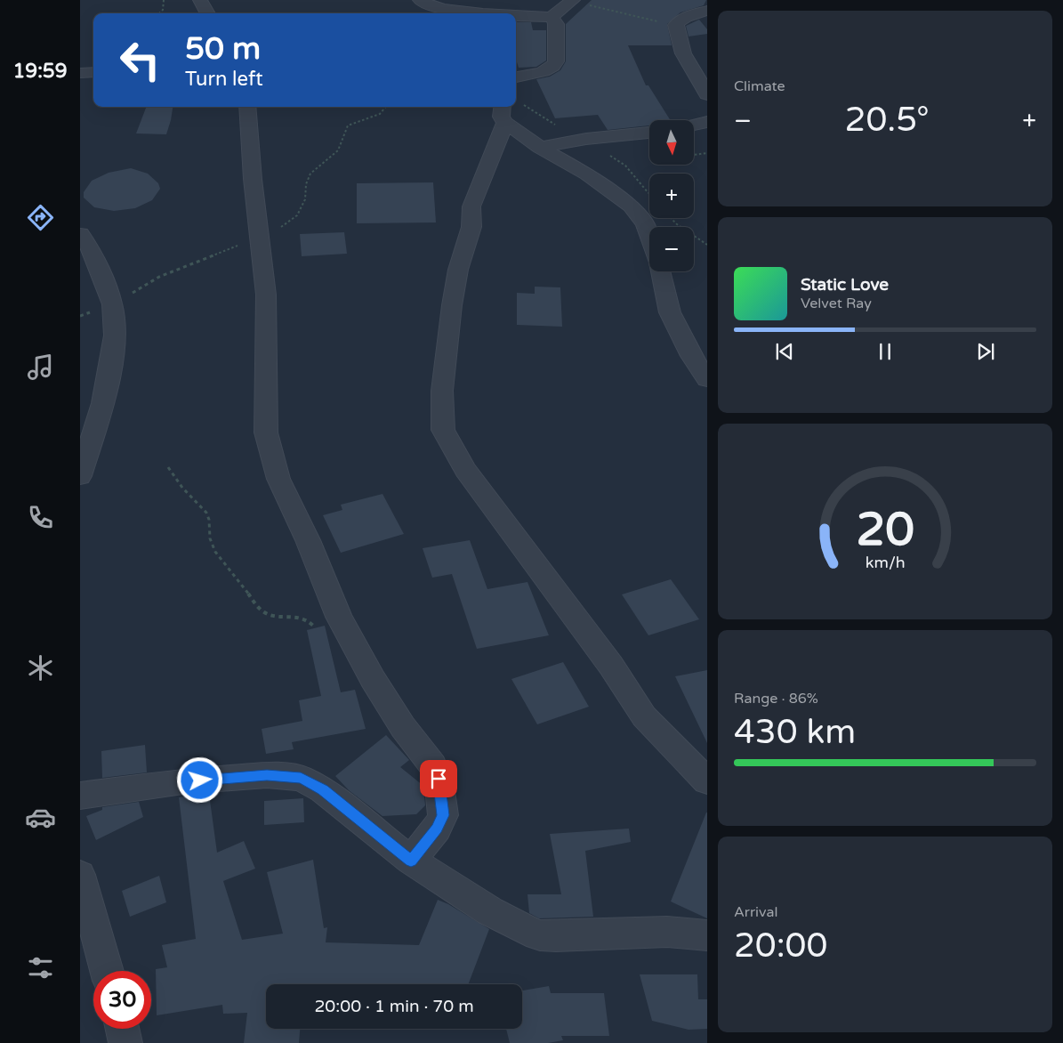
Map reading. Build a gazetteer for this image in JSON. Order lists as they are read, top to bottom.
{
  "north": "bottom",
  "page": {
    "tabs": "19:59",
    "tile": [
      "Climate",
      ["Range · 86%", "430 km"],
      ["Arrival", "20:00"]
    ],
    "turn": ["50 m", "Turn left"],
    "heat": ["−", "20.5°", "+"],
    "map_buttons": ["+", "−"],
    "song": ["Static Love", "Velvet Ray"],
    "limit": "30",
    "trip": "20:00 · 1 min · 70 m",
    "gauge": ["20", "km/h"]
  }
}
